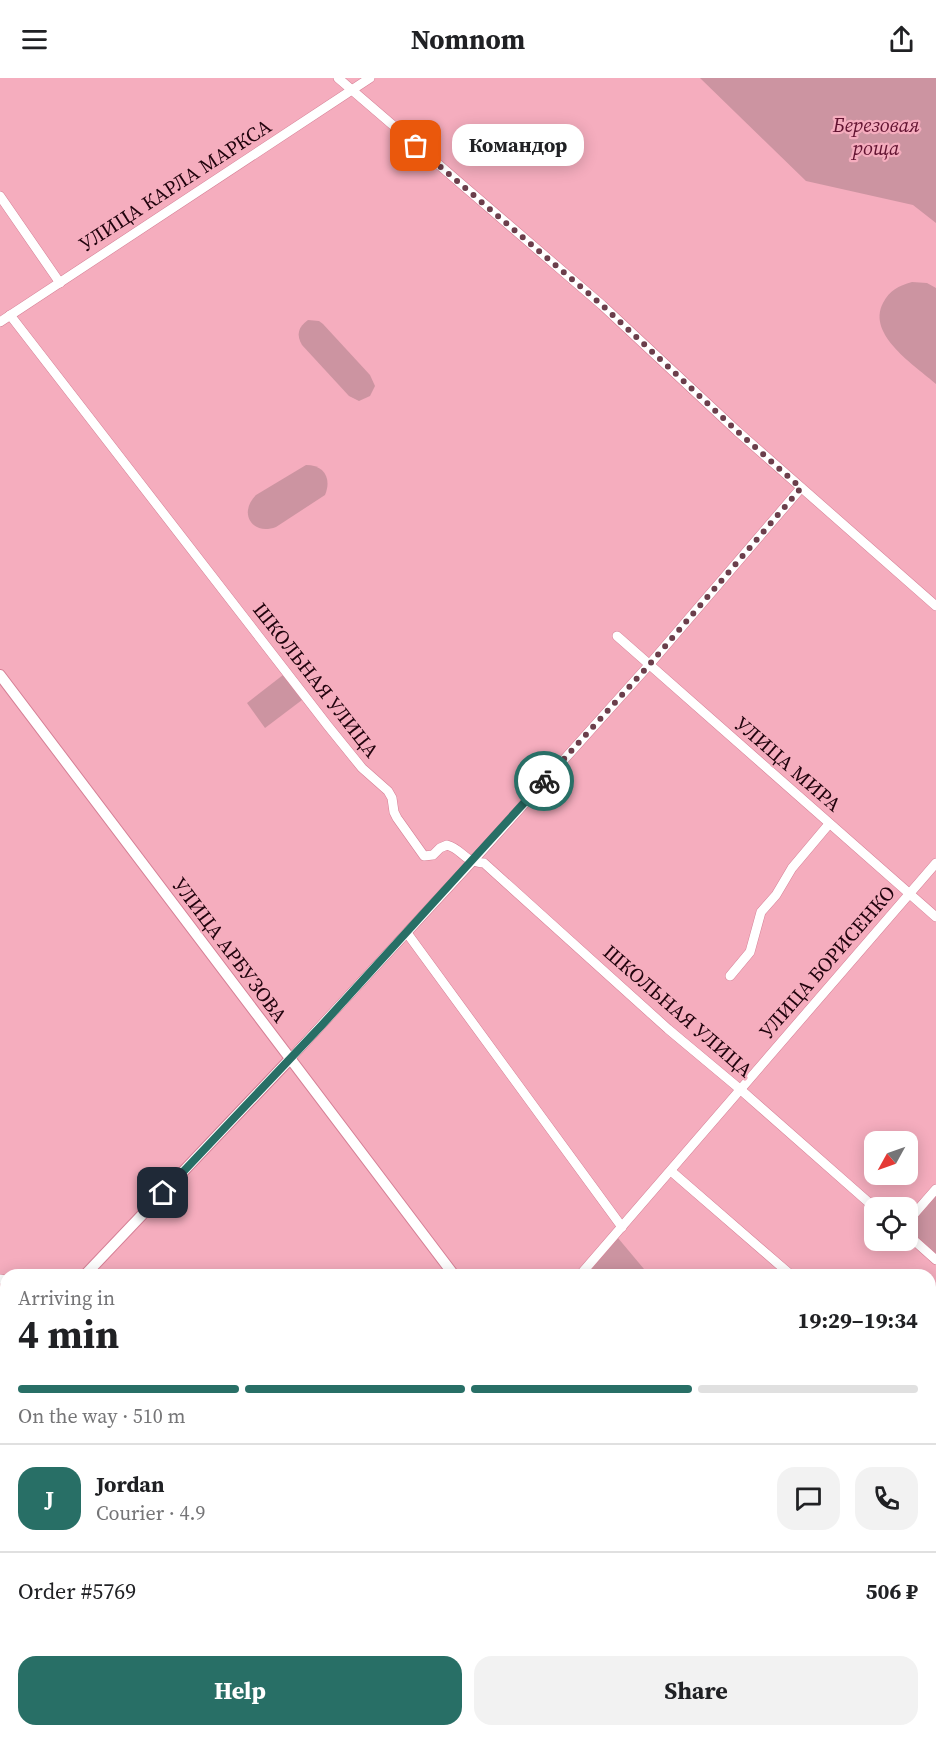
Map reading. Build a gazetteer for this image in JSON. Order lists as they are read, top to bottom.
{
  "streets": {
    "street": [
      "УЛИЦА КАРЛА МАРКСА",
      "ШКОЛЬНАЯ УЛИЦА",
      "УЛИЦА МИРА",
      "УЛИЦА АРБУЗОВА",
      "УЛИЦА БОРИСЕНКО"
    ]
  },
  "crossings": [
    ["УЛИЦА КАРЛА МАРКСА", "ШКОЛЬНАЯ УЛИЦА"],
    ["ШКОЛЬНАЯ УЛИЦА", "УЛИЦА БОРИСЕНКО"],
    ["УЛИЦА МИРА", "УЛИЦА БОРИСЕНКО"]
  ],
  "parks": ["Березовая роща"],
  "places": ["Командор"],
  "north": "bottom left",
  "page": {
    "header": "Nomnom",
    "bubble": "Командор",
    "heading": ["4 min", "Arriving in", "19:29–19:34"],
    "panel": [
      "Jordan",
      "Courier · 4.9",
      "Order #5769",
      "506 ₽"
    ],
    "bar": "On the way · 510 m",
    "round": "J",
    "buttons": ["Help", "Share"]
  }
}
